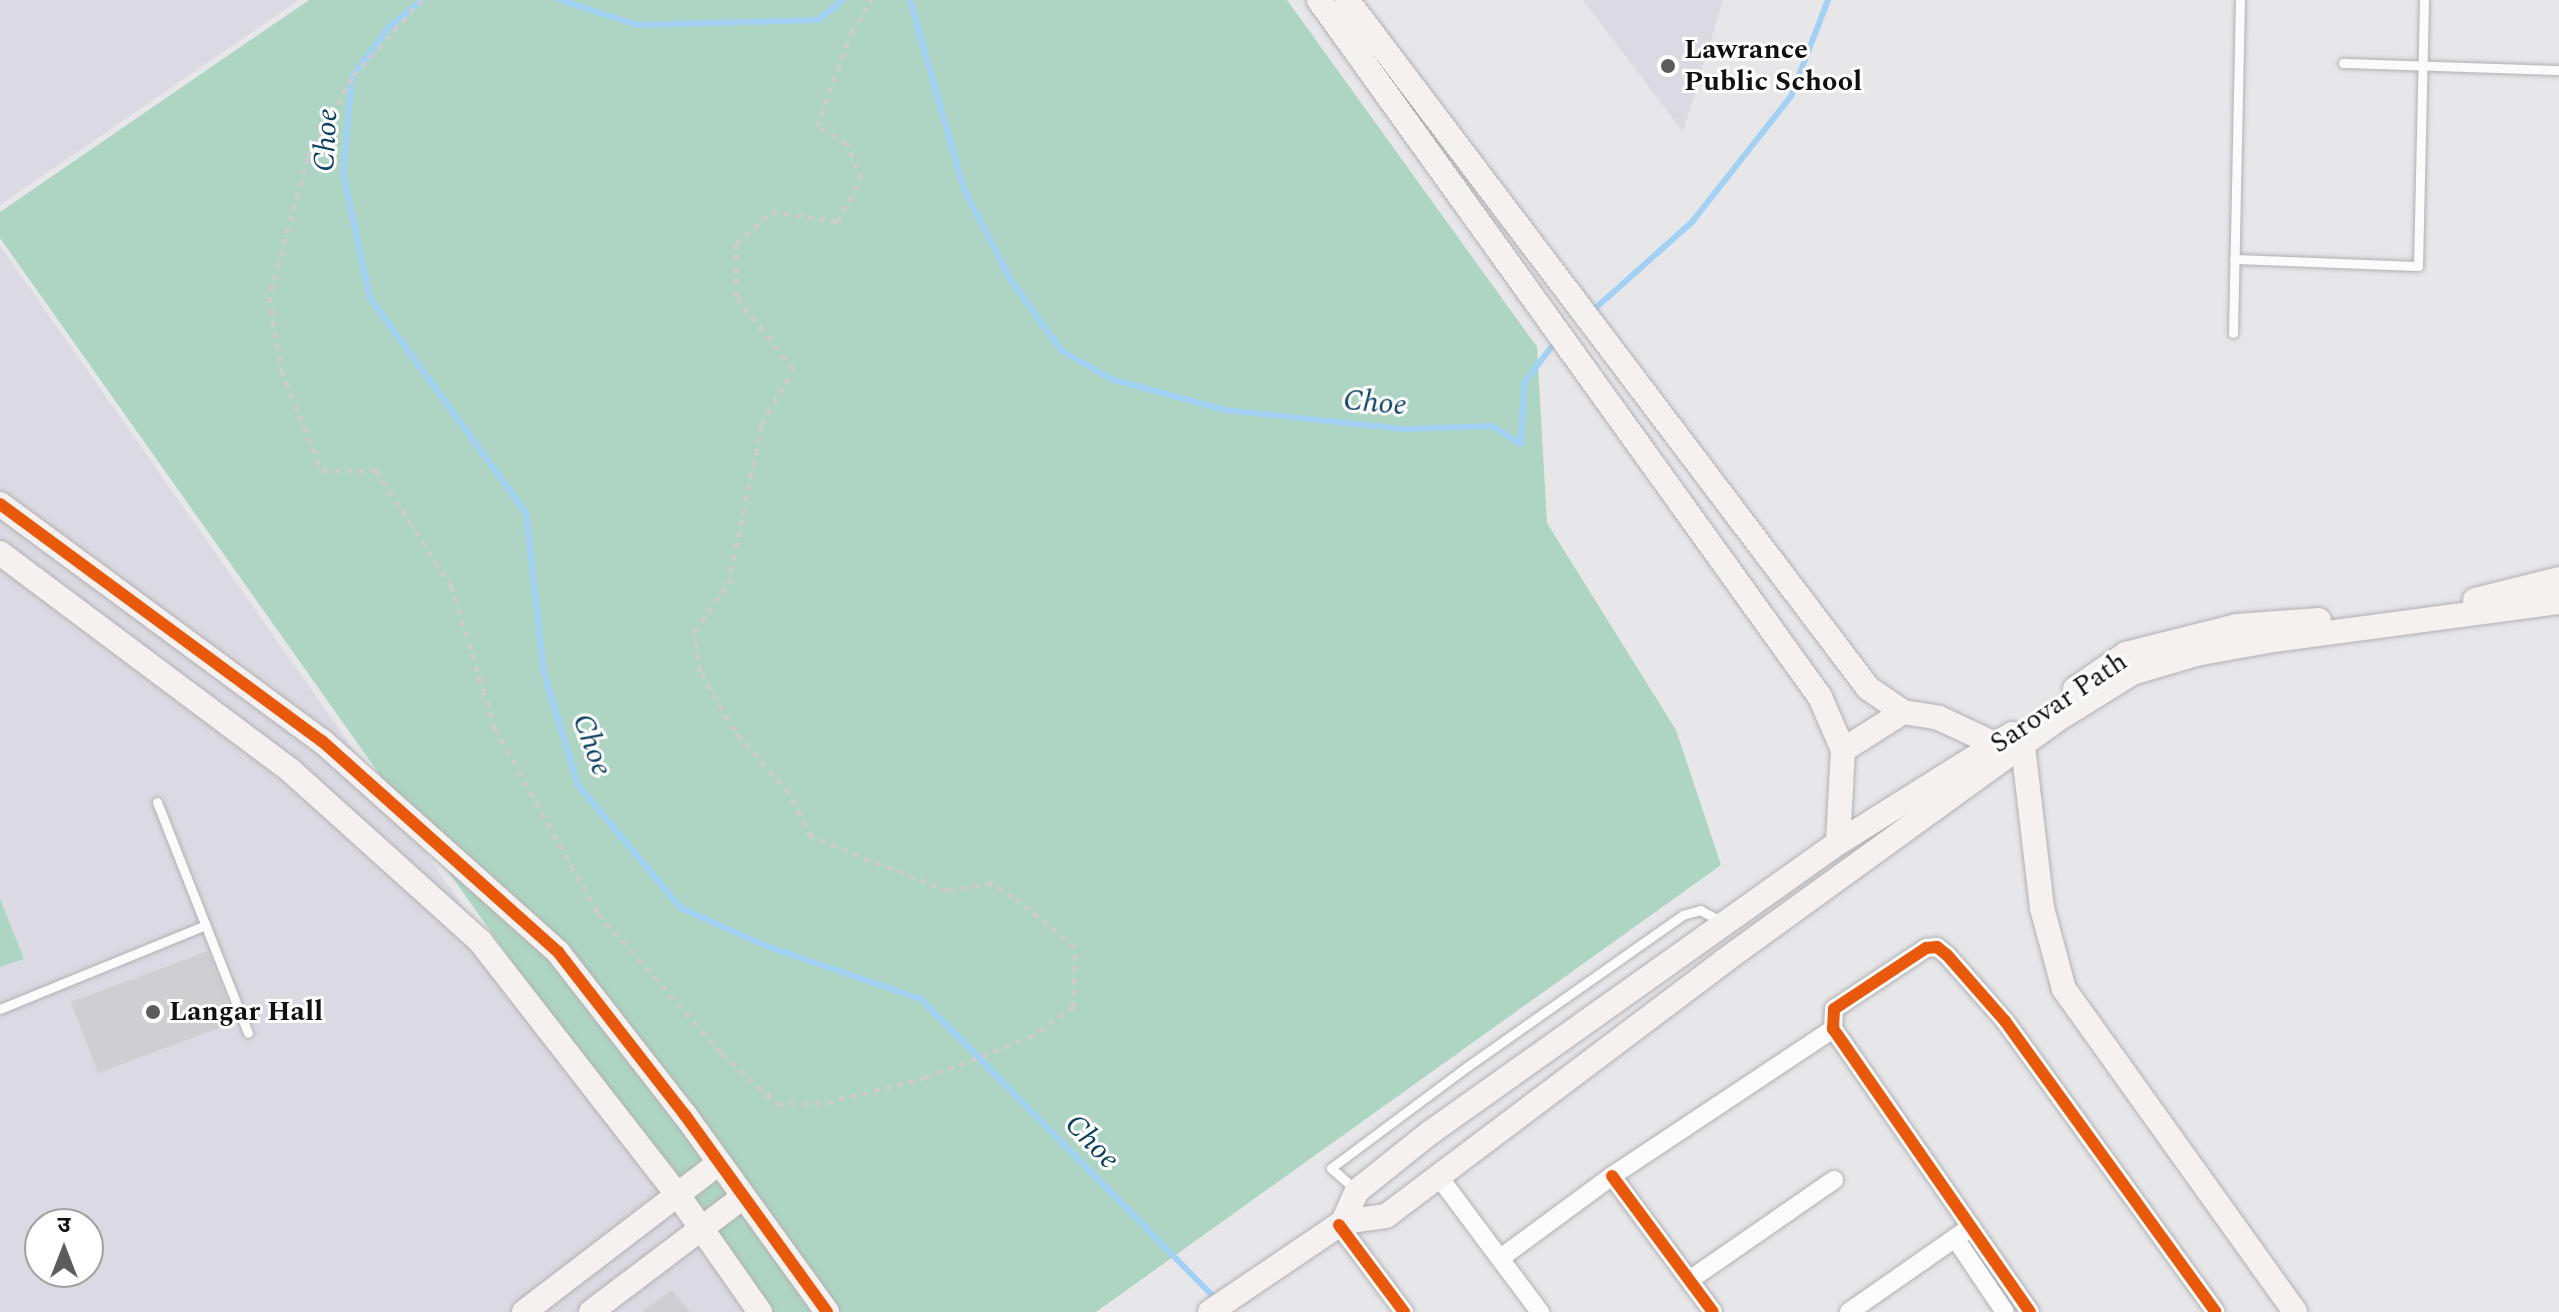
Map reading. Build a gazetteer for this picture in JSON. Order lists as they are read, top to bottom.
{
  "streets": {
    "main road": ["Sarovar Path"]
  },
  "water": ["Choe"],
  "places": ["Lawrance Public School", "Langar Hall"],
  "north": "top"
}
